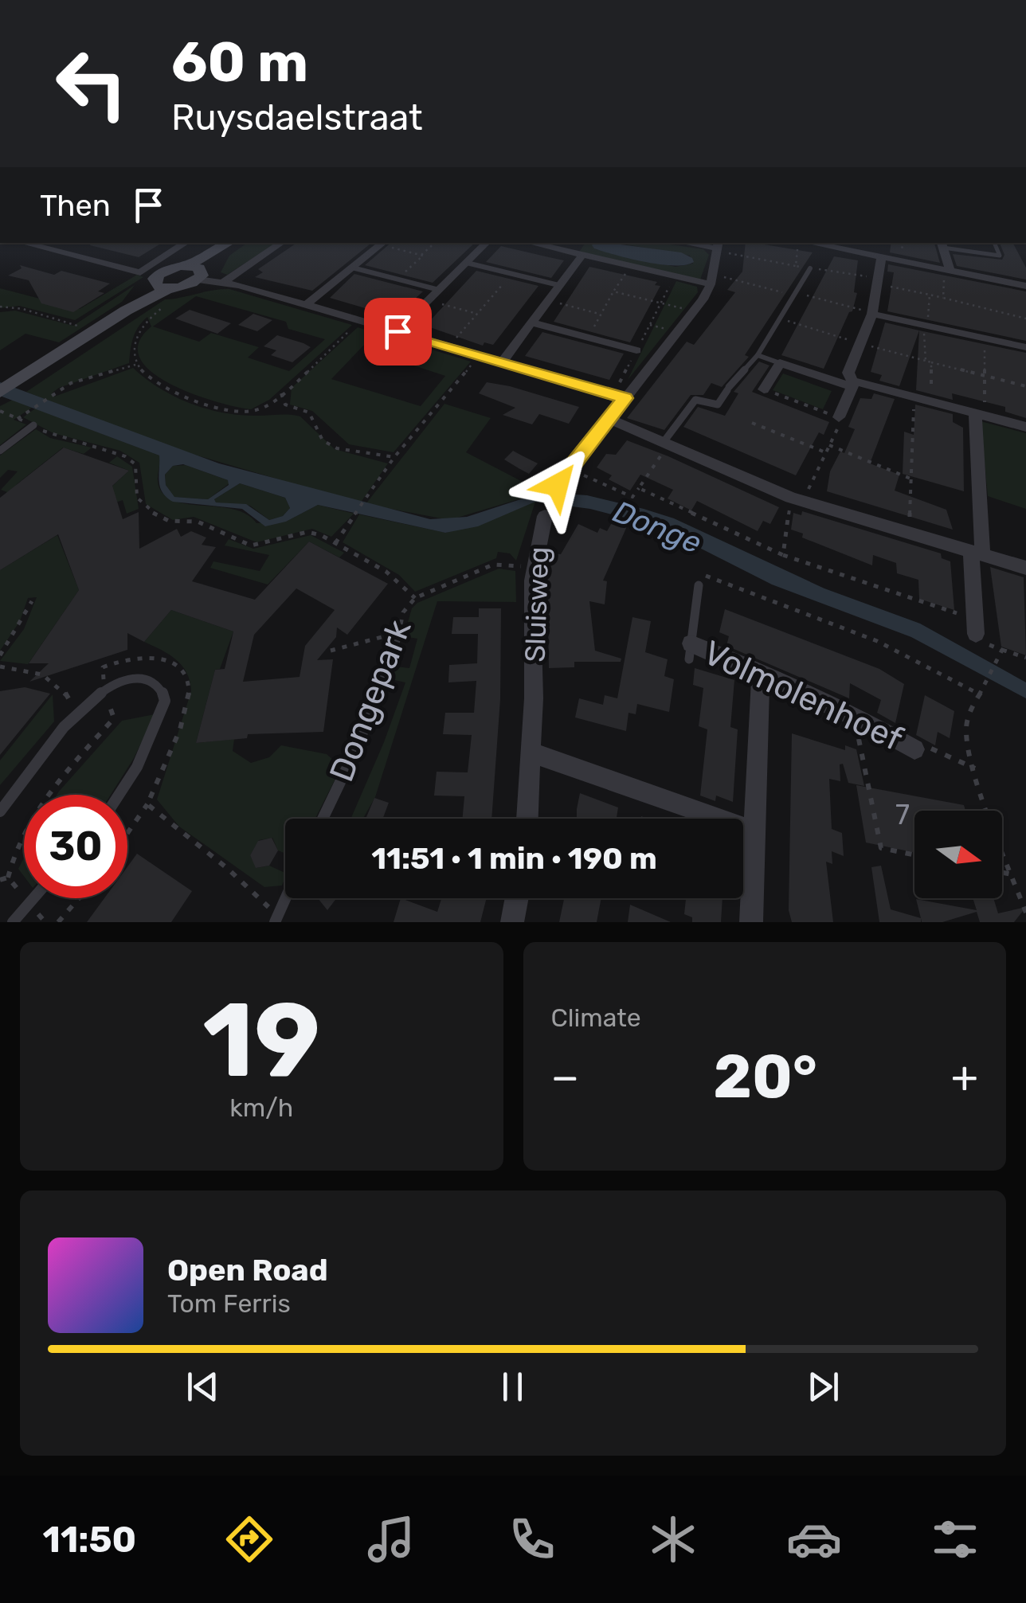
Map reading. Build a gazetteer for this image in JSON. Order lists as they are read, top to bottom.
{
  "streets": {
    "street": ["Sluisweg", "Volmolenhoef"],
    "lane": ["Dongepark"]
  },
  "crossings": [
    ["Sluisweg", "Dongepark"]
  ],
  "water": ["Donge"],
  "house_numbers": ["7"],
  "north": "right",
  "page": {
    "turn": ["60 m", "Ruysdaelstraat"],
    "then": "Then",
    "limit": "30",
    "trip": "11:51 · 1 min · 190 m",
    "tile": [
      ["19", "km/h"],
      "Climate"
    ],
    "heat": ["−", "20°", "+"],
    "song": ["Open Road", "Tom Ferris"],
    "tabs": "11:50"
  }
}
